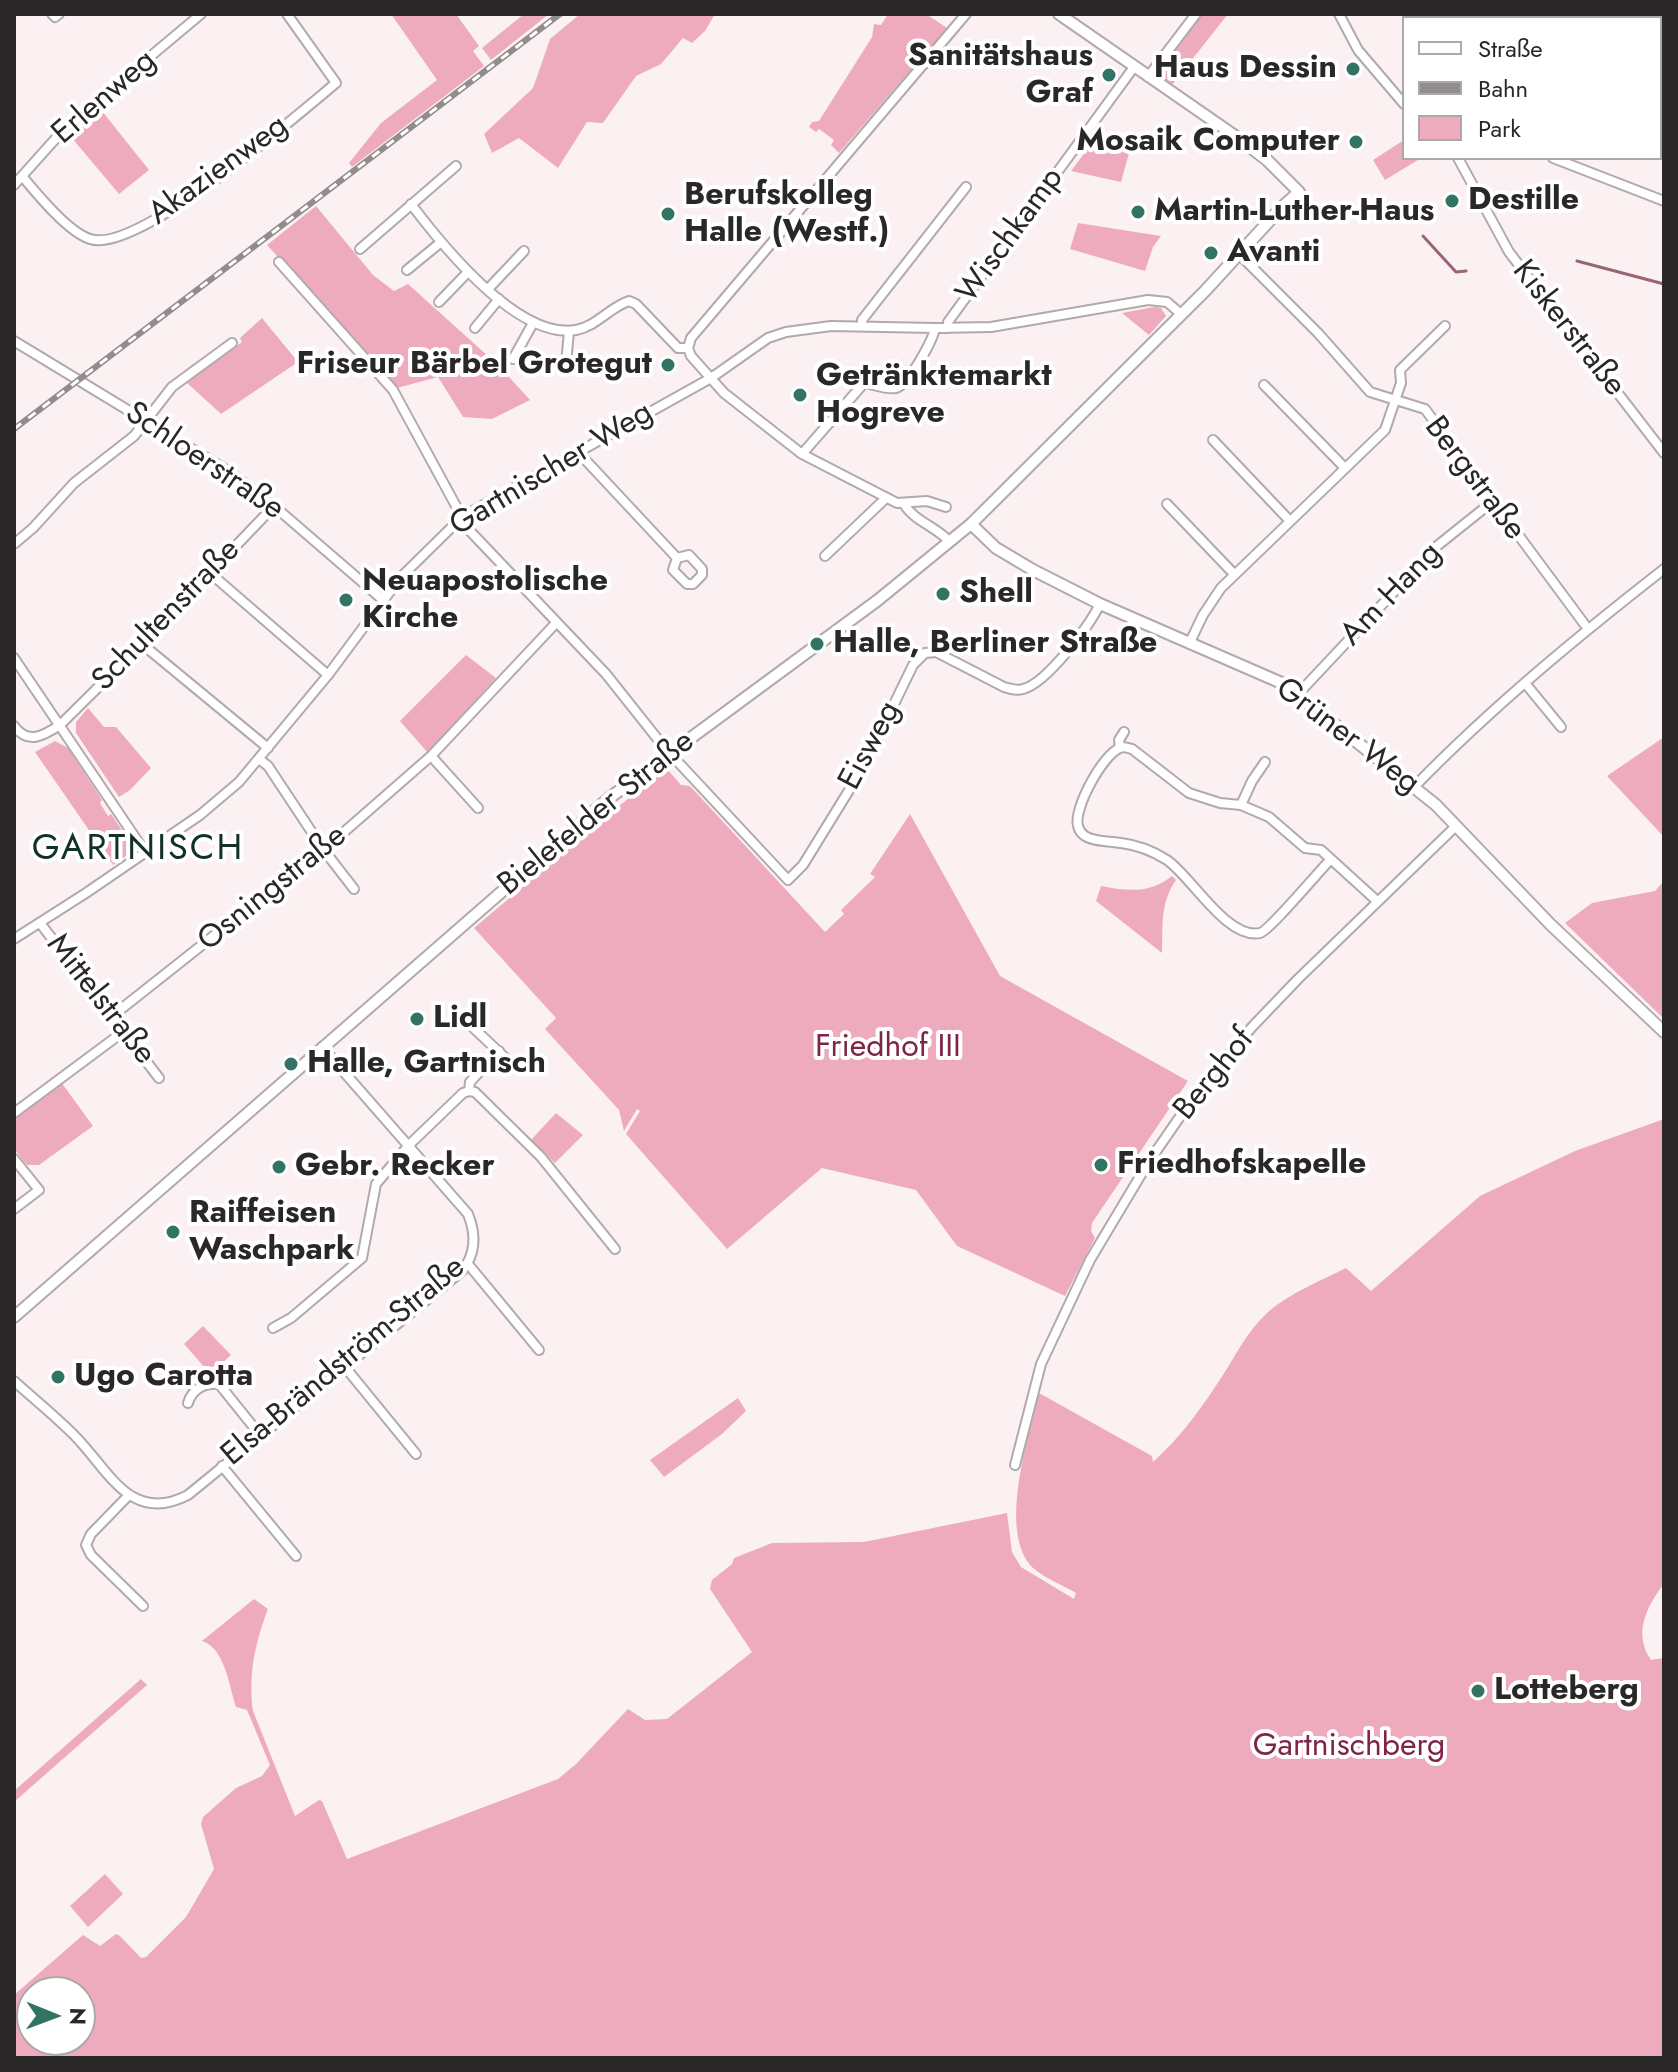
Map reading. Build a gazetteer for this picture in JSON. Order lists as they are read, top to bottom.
{
  "streets": {
    "street": [
      "Erlenweg",
      "Akazienweg",
      "Wischkamp",
      "Kiskerstraße",
      "Schloerstraße",
      "Gartnischer Weg",
      "Bergstraße",
      "Am Hang",
      "Schultenstraße",
      "Grüner Weg",
      "Eisweg",
      "Bielefelder Straße",
      "Osningstraße",
      "Mittelstraße",
      "Berghof",
      "Elsa-Brändström-Straße"
    ]
  },
  "crossings": [
    ["Erlenweg", "Akazienweg"],
    ["Wischkamp", "Gartnischer Weg"],
    ["Schloerstraße", "Gartnischer Weg"],
    ["Schloerstraße", "Schultenstraße"],
    ["Gartnischer Weg", "Bielefelder Straße"],
    ["Gartnischer Weg", "Mittelstraße"],
    ["Bergstraße", "Am Hang"],
    ["Bergstraße", "Bielefelder Straße"],
    ["Am Hang", "Grüner Weg"],
    ["Grüner Weg", "Eisweg"],
    ["Grüner Weg", "Bielefelder Straße"],
    ["Grüner Weg", "Berghof"],
    ["Eisweg", "Bielefelder Straße"],
    ["Bielefelder Straße", "Elsa-Brändström-Straße"],
    ["Osningstraße", "Mittelstraße"]
  ],
  "districts": ["GARTNISCH"],
  "parks": ["Friedhof III", "Gartnischberg"],
  "places": [
    "Haus Dessin",
    "Sanitätshaus Graf",
    "Mosaik Computer",
    "Destille",
    "Martin-Luther-Haus",
    "Berufskolleg Halle (Westf.)",
    "Avanti",
    "Friseur Bärbel Grotegut",
    "Getränktemarkt Hogreve",
    "Shell",
    "Neuapostolische Kirche",
    "Halle, Berliner Straße",
    "Lidl",
    "Halle, Gartnisch",
    "Friedhofskapelle",
    "Gebr. Recker",
    "Raiffeisen Waschpark",
    "Ugo Carotta",
    "Lotteberg"
  ],
  "legend": ["Straße", "Bahn", "Park"],
  "north": "right"
}
